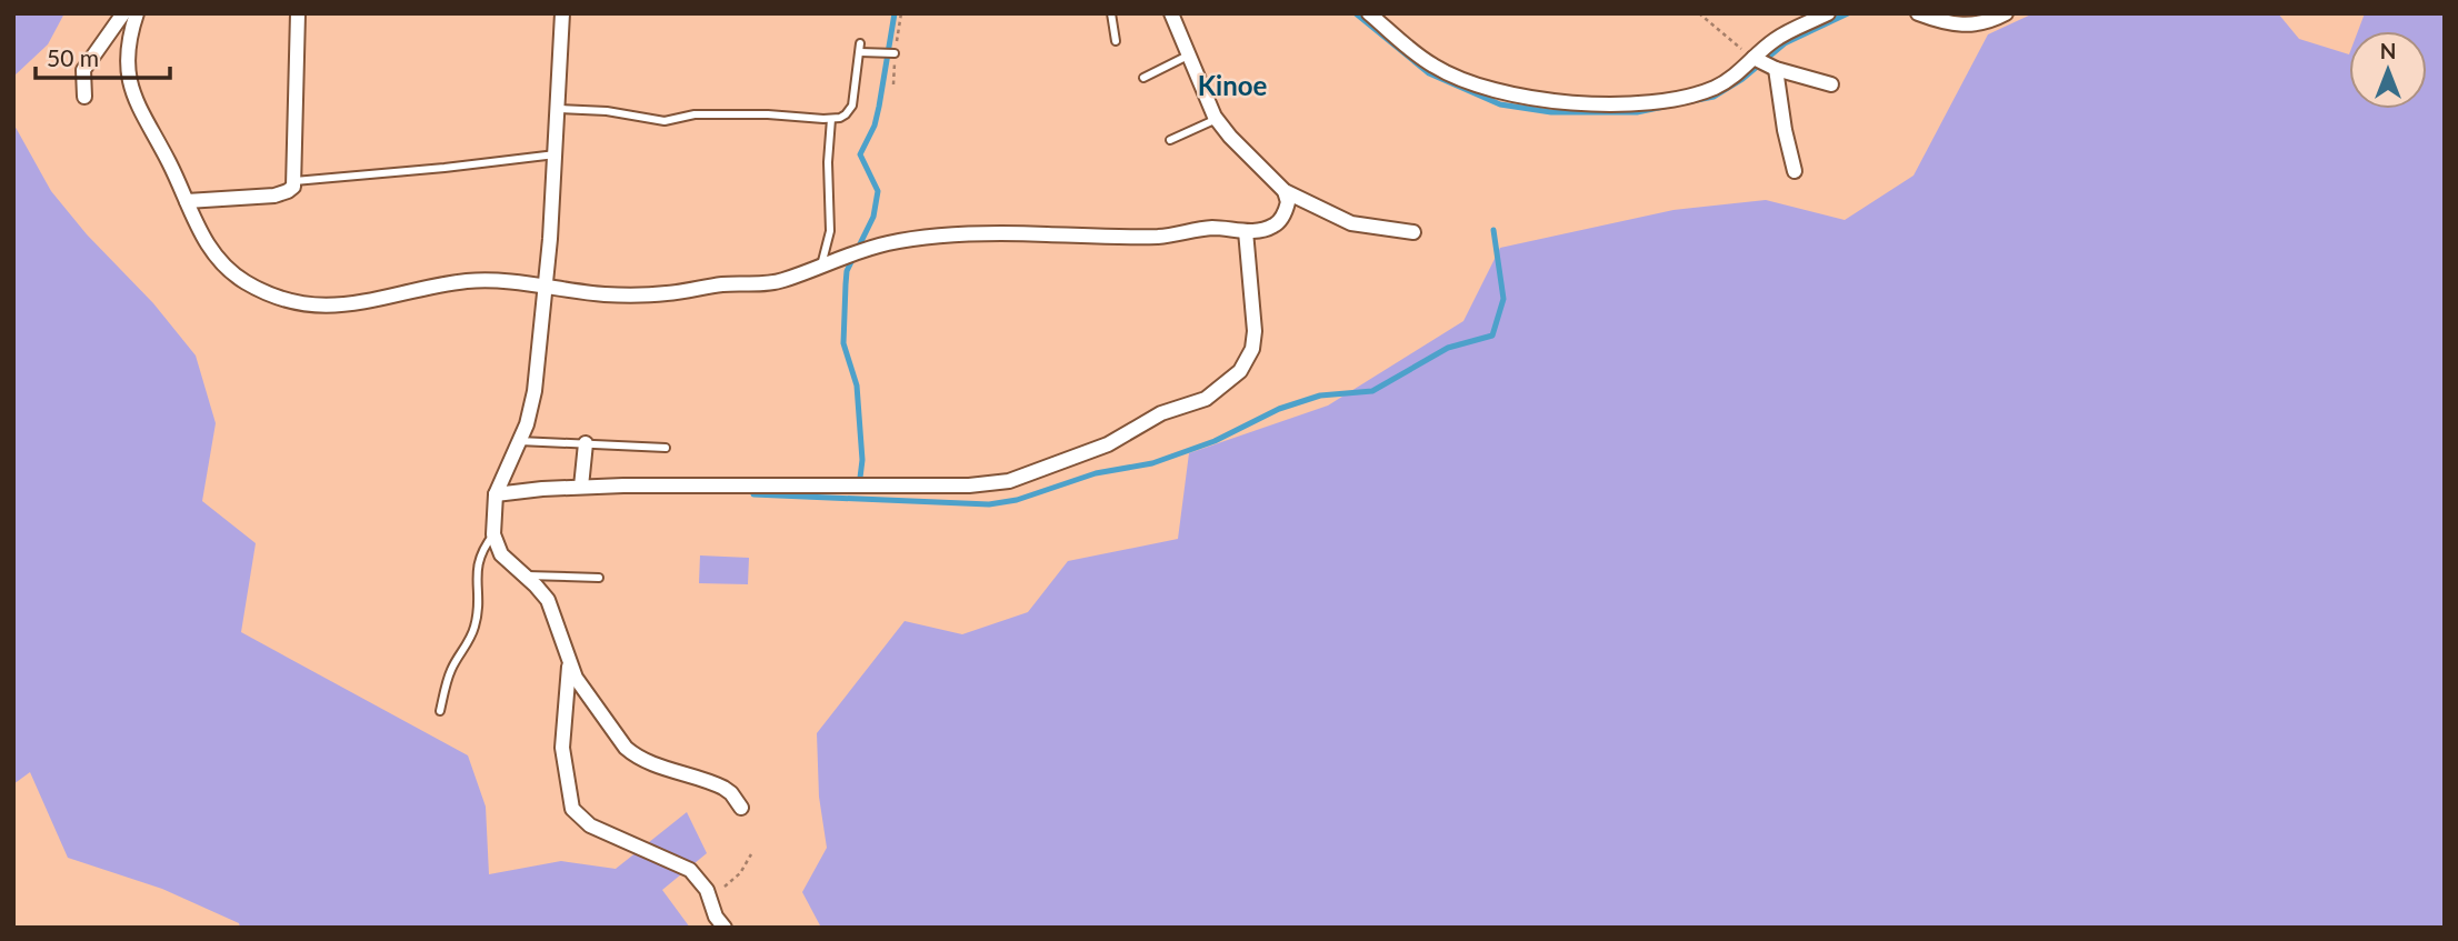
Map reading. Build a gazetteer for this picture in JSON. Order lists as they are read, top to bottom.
{
  "districts": ["Kinoe"],
  "scale_bar": "50 m",
  "north": "top"
}
